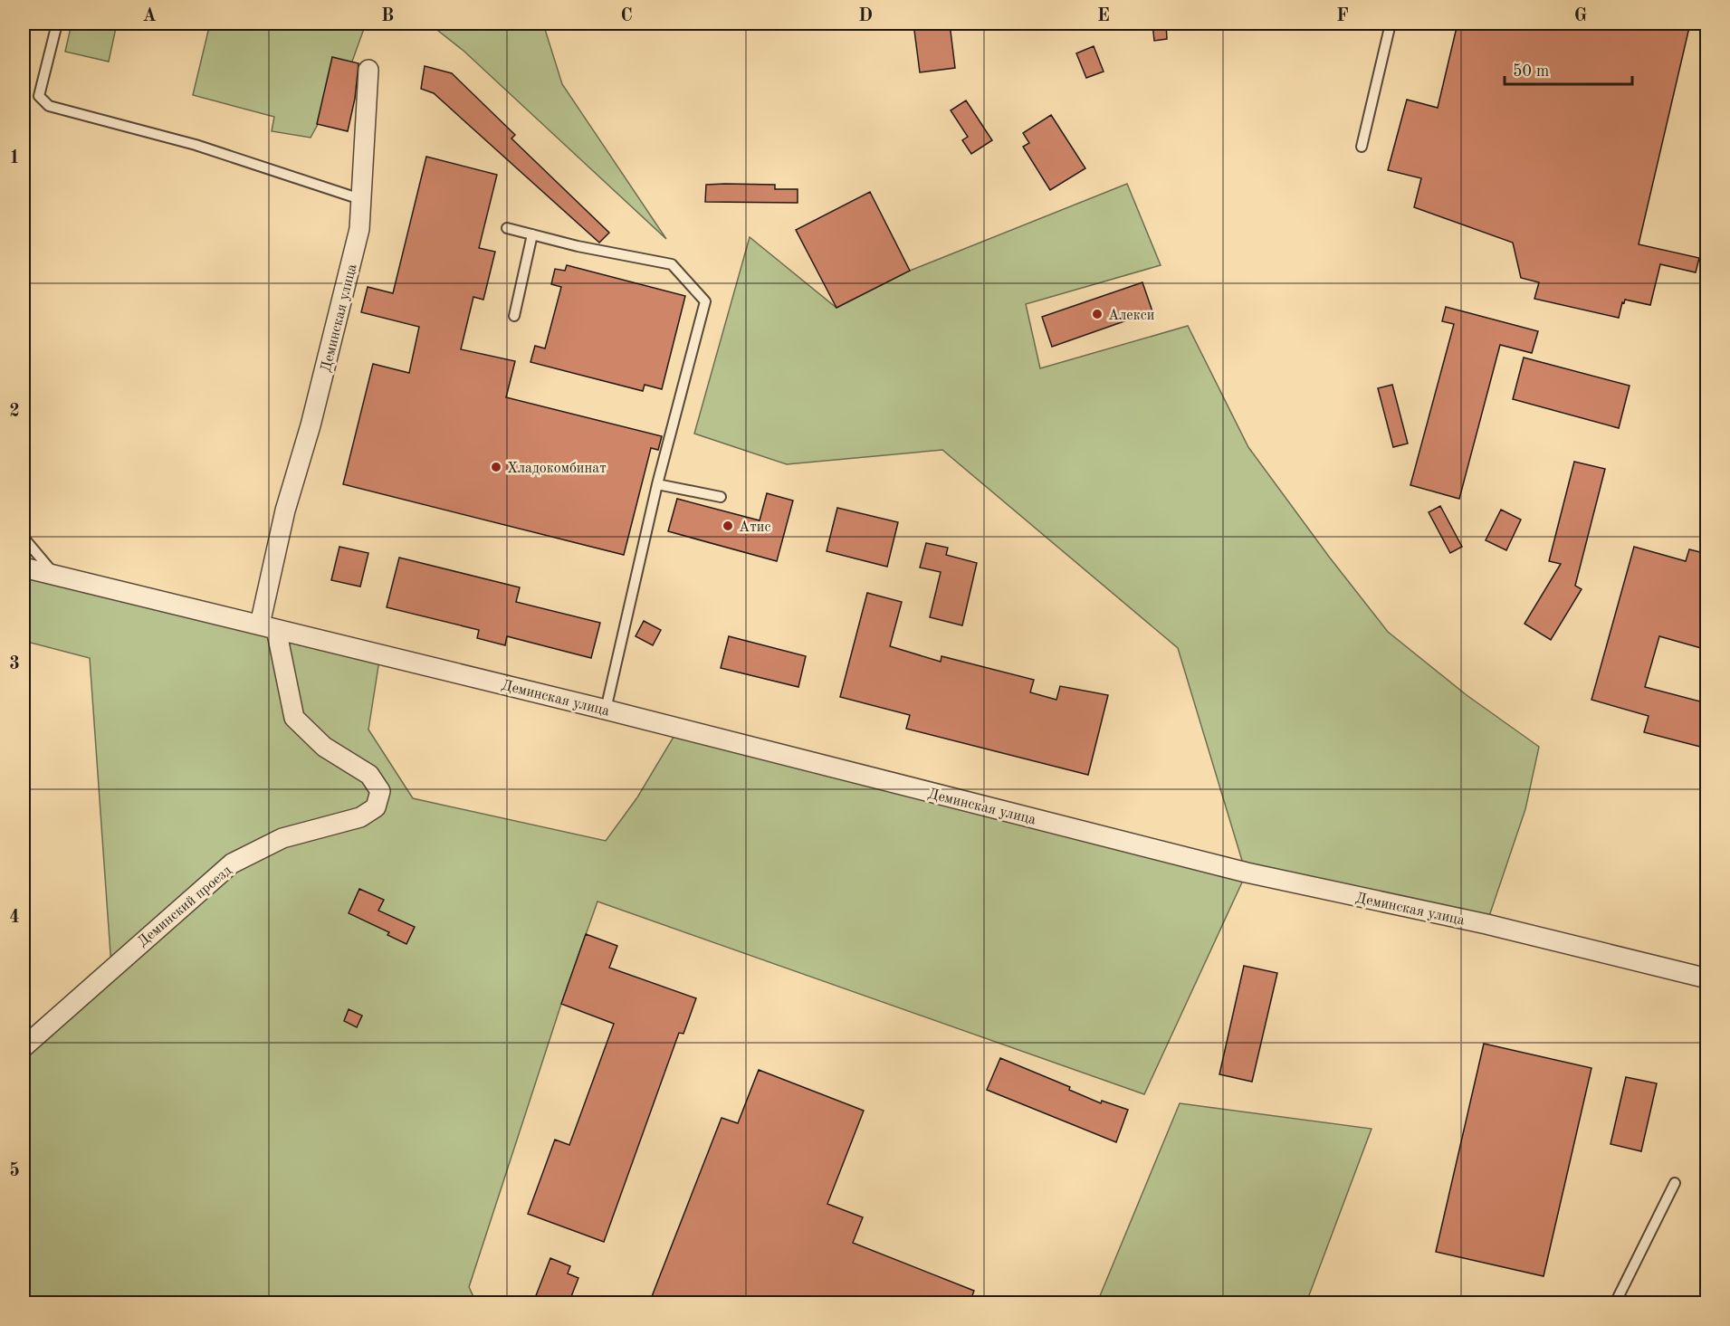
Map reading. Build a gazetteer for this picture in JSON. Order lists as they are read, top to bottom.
{
  "streets": {
    "street": ["Деминская улица", "Деминский проезд"]
  },
  "crossings": [
    ["Деминская улица", "Деминский проезд"]
  ],
  "places": ["Алекси", "Хладокомбинат", "Атис"],
  "scale_bar": "50 m",
  "grid": {
    "columns": [
      "A",
      "B",
      "C",
      "D",
      "E",
      "F",
      "G"
    ],
    "rows": [
      "1",
      "2",
      "3",
      "4",
      "5"
    ]
  }
}
